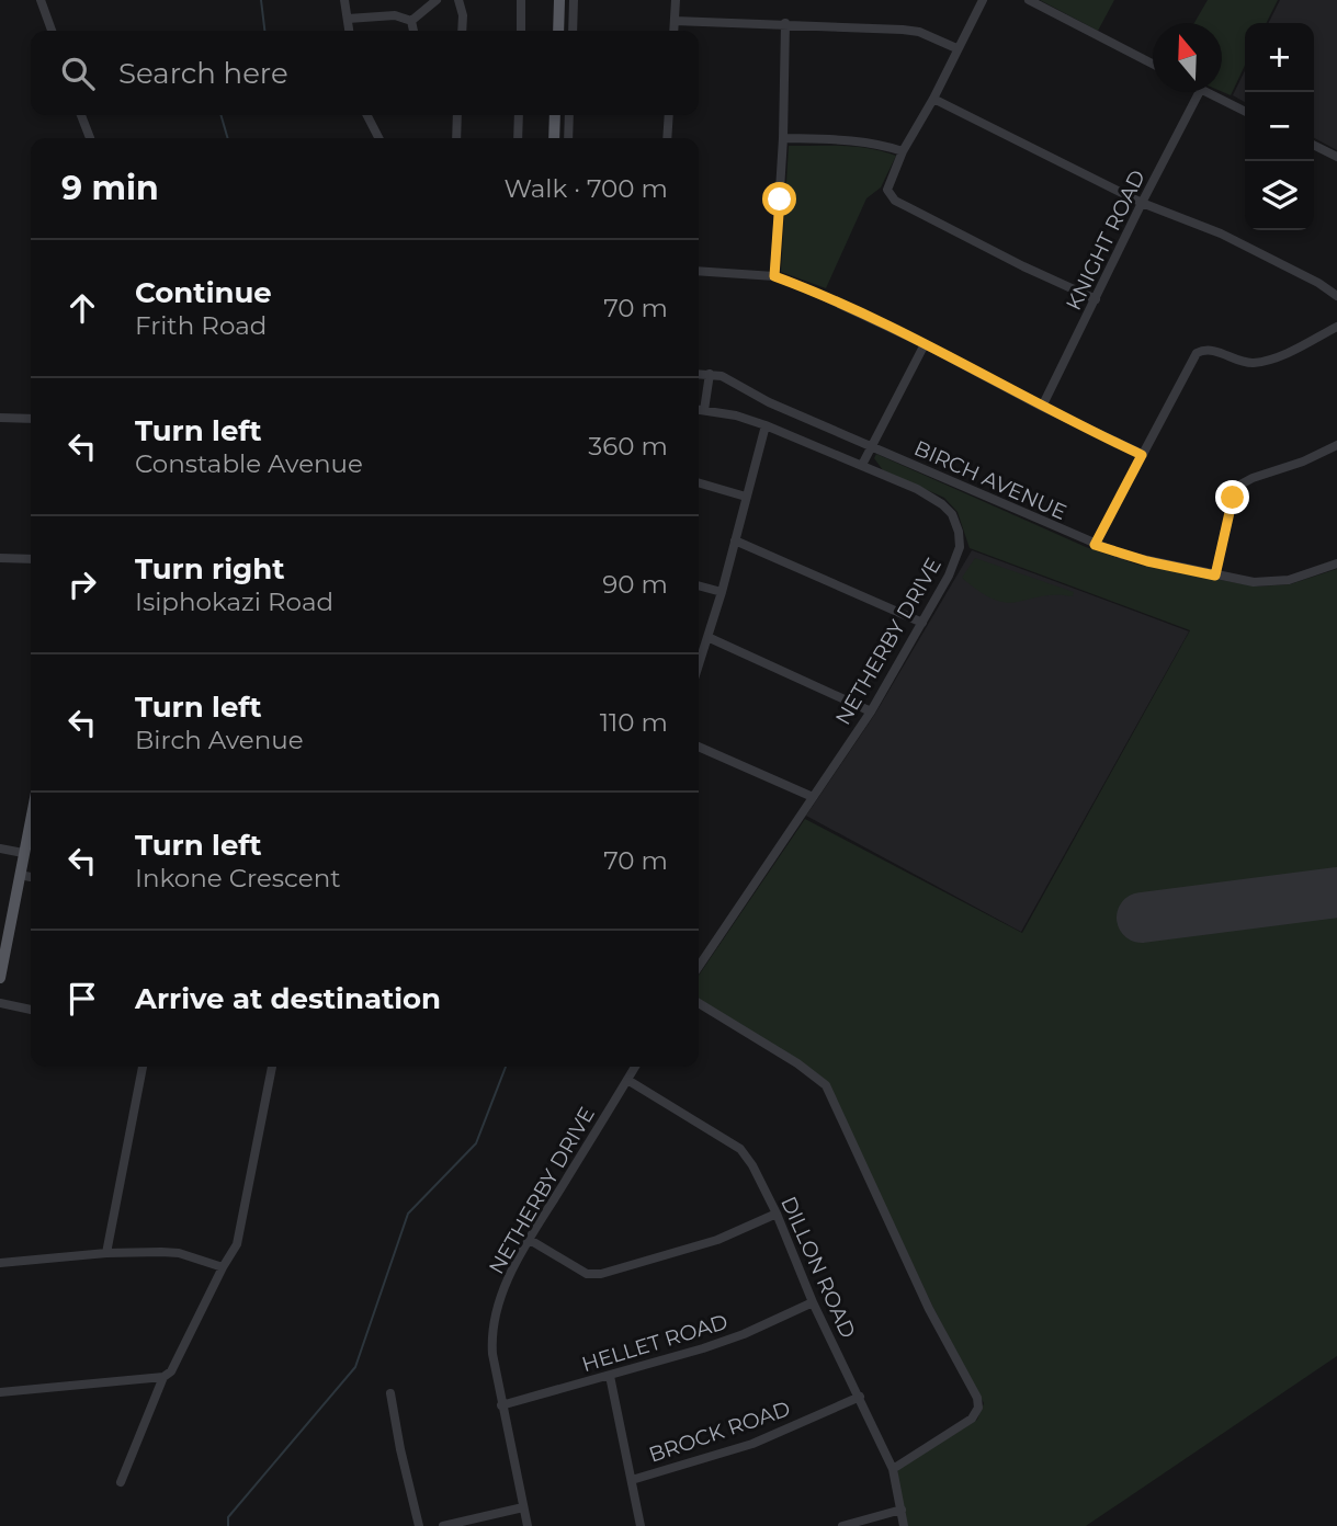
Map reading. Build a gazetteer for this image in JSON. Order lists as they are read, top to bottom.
{
  "streets": {
    "street": [
      "KNIGHT ROAD",
      "BIRCH AVENUE",
      "NETHERBY DRIVE",
      "DILLON ROAD",
      "HELLET ROAD",
      "BROCK ROAD"
    ]
  },
  "crossings": [
    ["NETHERBY DRIVE", "DILLON ROAD"],
    ["NETHERBY DRIVE", "HELLET ROAD"],
    ["DILLON ROAD", "HELLET ROAD"],
    ["DILLON ROAD", "BROCK ROAD"]
  ],
  "north": "top",
  "page": {
    "map_buttons": ["+", "−"],
    "search": "Search here",
    "heading": ["9 min", "Walk · 700 m"],
    "list": [
      ["Continue", "Frith Road", "70 m"],
      ["Turn left", "Constable Avenue", "360 m"],
      ["Turn right", "Isiphokazi Road", "90 m"],
      ["Turn left", "Birch Avenue", "110 m"],
      ["Turn left", "Inkone Crescent", "70 m"],
      "Arrive at destination"
    ]
  }
}
